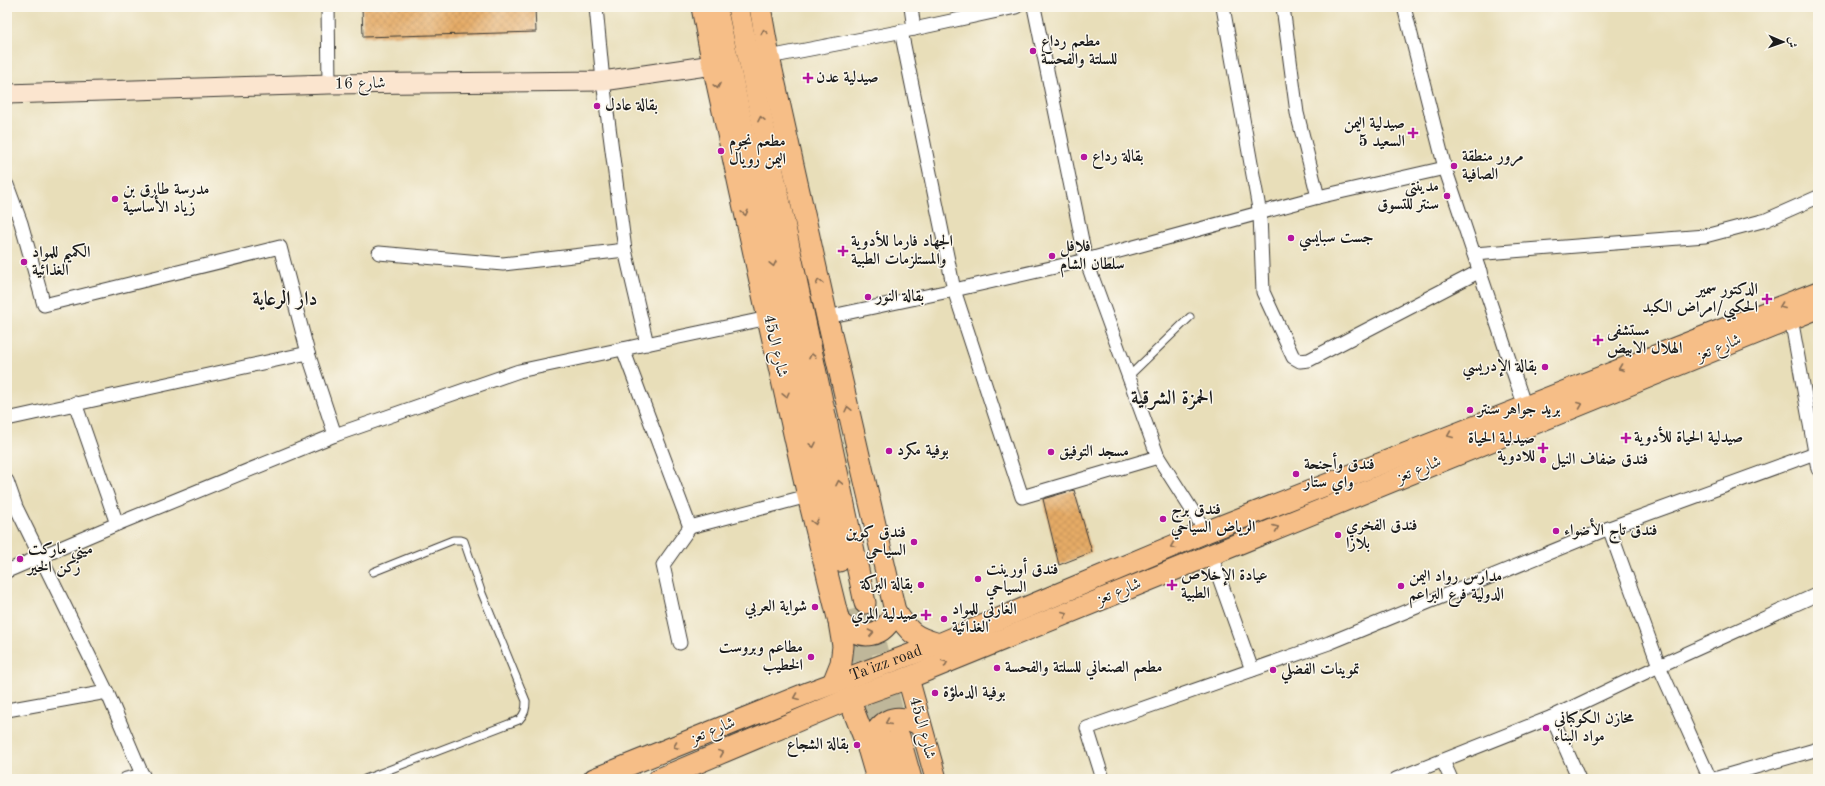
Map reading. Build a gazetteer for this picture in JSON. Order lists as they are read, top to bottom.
{
  "streets": {
    "main road": ["شارع ال45", "شارع تعز", "Ta'izz road"],
    "street": ["شارع 16"]
  },
  "crossings": [
    ["شارع 16", "شارع ال45"],
    ["شارع ال45", "شارع تعز"],
    ["شارع ال45", "Ta'izz road"],
    ["شارع تعز", "Ta'izz road"]
  ],
  "districts": ["دار الرعاية", "الحمزة الشرقية"],
  "places": {
    "other": [
      "مطعم رداع للسلتة والفحسة",
      "بقالة عادل",
      "مطعم نجوم اليمن رويال",
      "بقالة رداع",
      "مرور منطقة الصافية",
      "مدينتي سنتر للتسوق",
      "مدرسة طارق بن زياد الأساسية",
      "جست سبايسي",
      "فلافل سلطان الشام",
      "الكميم للمواد الغذائية",
      "بقالة النور",
      "بقالة الإدريسي",
      "بريد جواهر سنتر",
      "بوفية مكرد",
      "مسجد التوفيق",
      "فندق ضفاف النيل",
      "فندق وأجنحة واي ستار",
      "فندق برج الرياض السياحي",
      "فندق تاج الأضواء",
      "فندق الفخري بلازا",
      "فندق كوين السياحي",
      "ميني ماركت ركن الخير",
      "فندق أورينت السياحي",
      "بقالة البركة",
      "مدارس رواد اليمن الدولية فرع البراعم",
      "شواية العربي",
      "الغارتي للمواد الغذائية",
      "مطاعم وبروست الخطيب",
      "مطعم الصنعاني للسلتة والفحسة",
      "تموينات الفضلي",
      "بوفية الدملؤة",
      "مخازن الكوكباني مواد البناء",
      "بقالة الشجاع"
    ],
    "health": [
      "صيدلية عدن",
      "صيدلية اليمن السعيد 5",
      "الجهاد فارما للأدوية والمستلزمات الطبية",
      "الدكتور سمير الحكيي/امراض الكبد",
      "مستشفى الهلال الابيض",
      "صيدلية الحياة للأدوية",
      "صيدلية الحياة للادوية",
      "عيادة الإخلاص الطبية",
      "صيدلية المري"
    ]
  },
  "north": "right"
}
